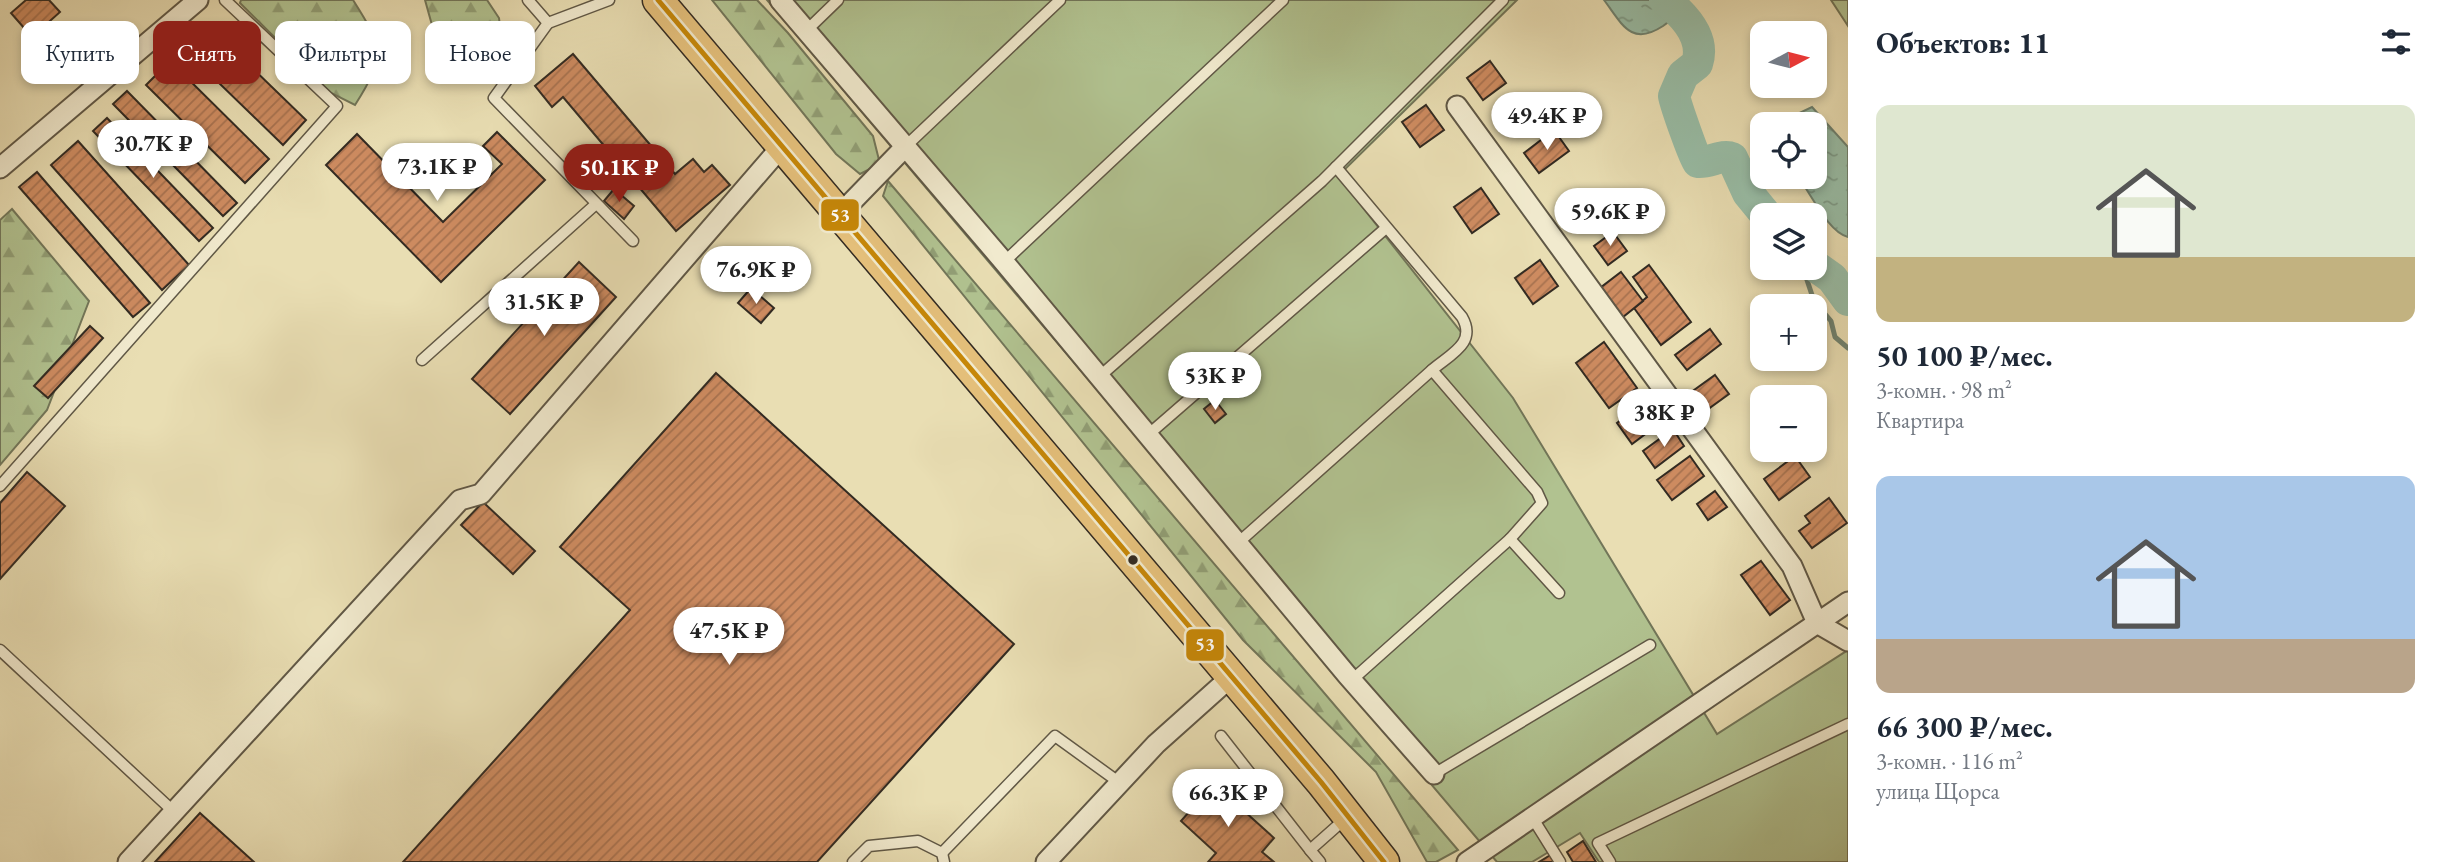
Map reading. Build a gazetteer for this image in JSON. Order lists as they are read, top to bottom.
{
  "lines": ["transit line 53"],
  "north": "right",
  "page": {
    "heading": "Объектов: 11",
    "map_buttons": ["+", "−"],
    "chip": [
      "Купить",
      "Снять",
      "Фильтры",
      "Новое"
    ],
    "list": [
      {
        "name": "50 100 ₽/мес.",
        "note": "3-комн. · 98 m² · Квартира"
      },
      {
        "name": "66 300 ₽/мес.",
        "note": "3-комн. · 116 m² · улица Щорса"
      }
    ],
    "price": [
      "49.4K ₽",
      "30.7K ₽",
      "73.1K ₽",
      "50.1K ₽",
      "59.6K ₽",
      "76.9K ₽",
      "31.5K ₽",
      "53K ₽",
      "38K ₽",
      "47.5K ₽",
      "66.3K ₽"
    ]
  }
}
